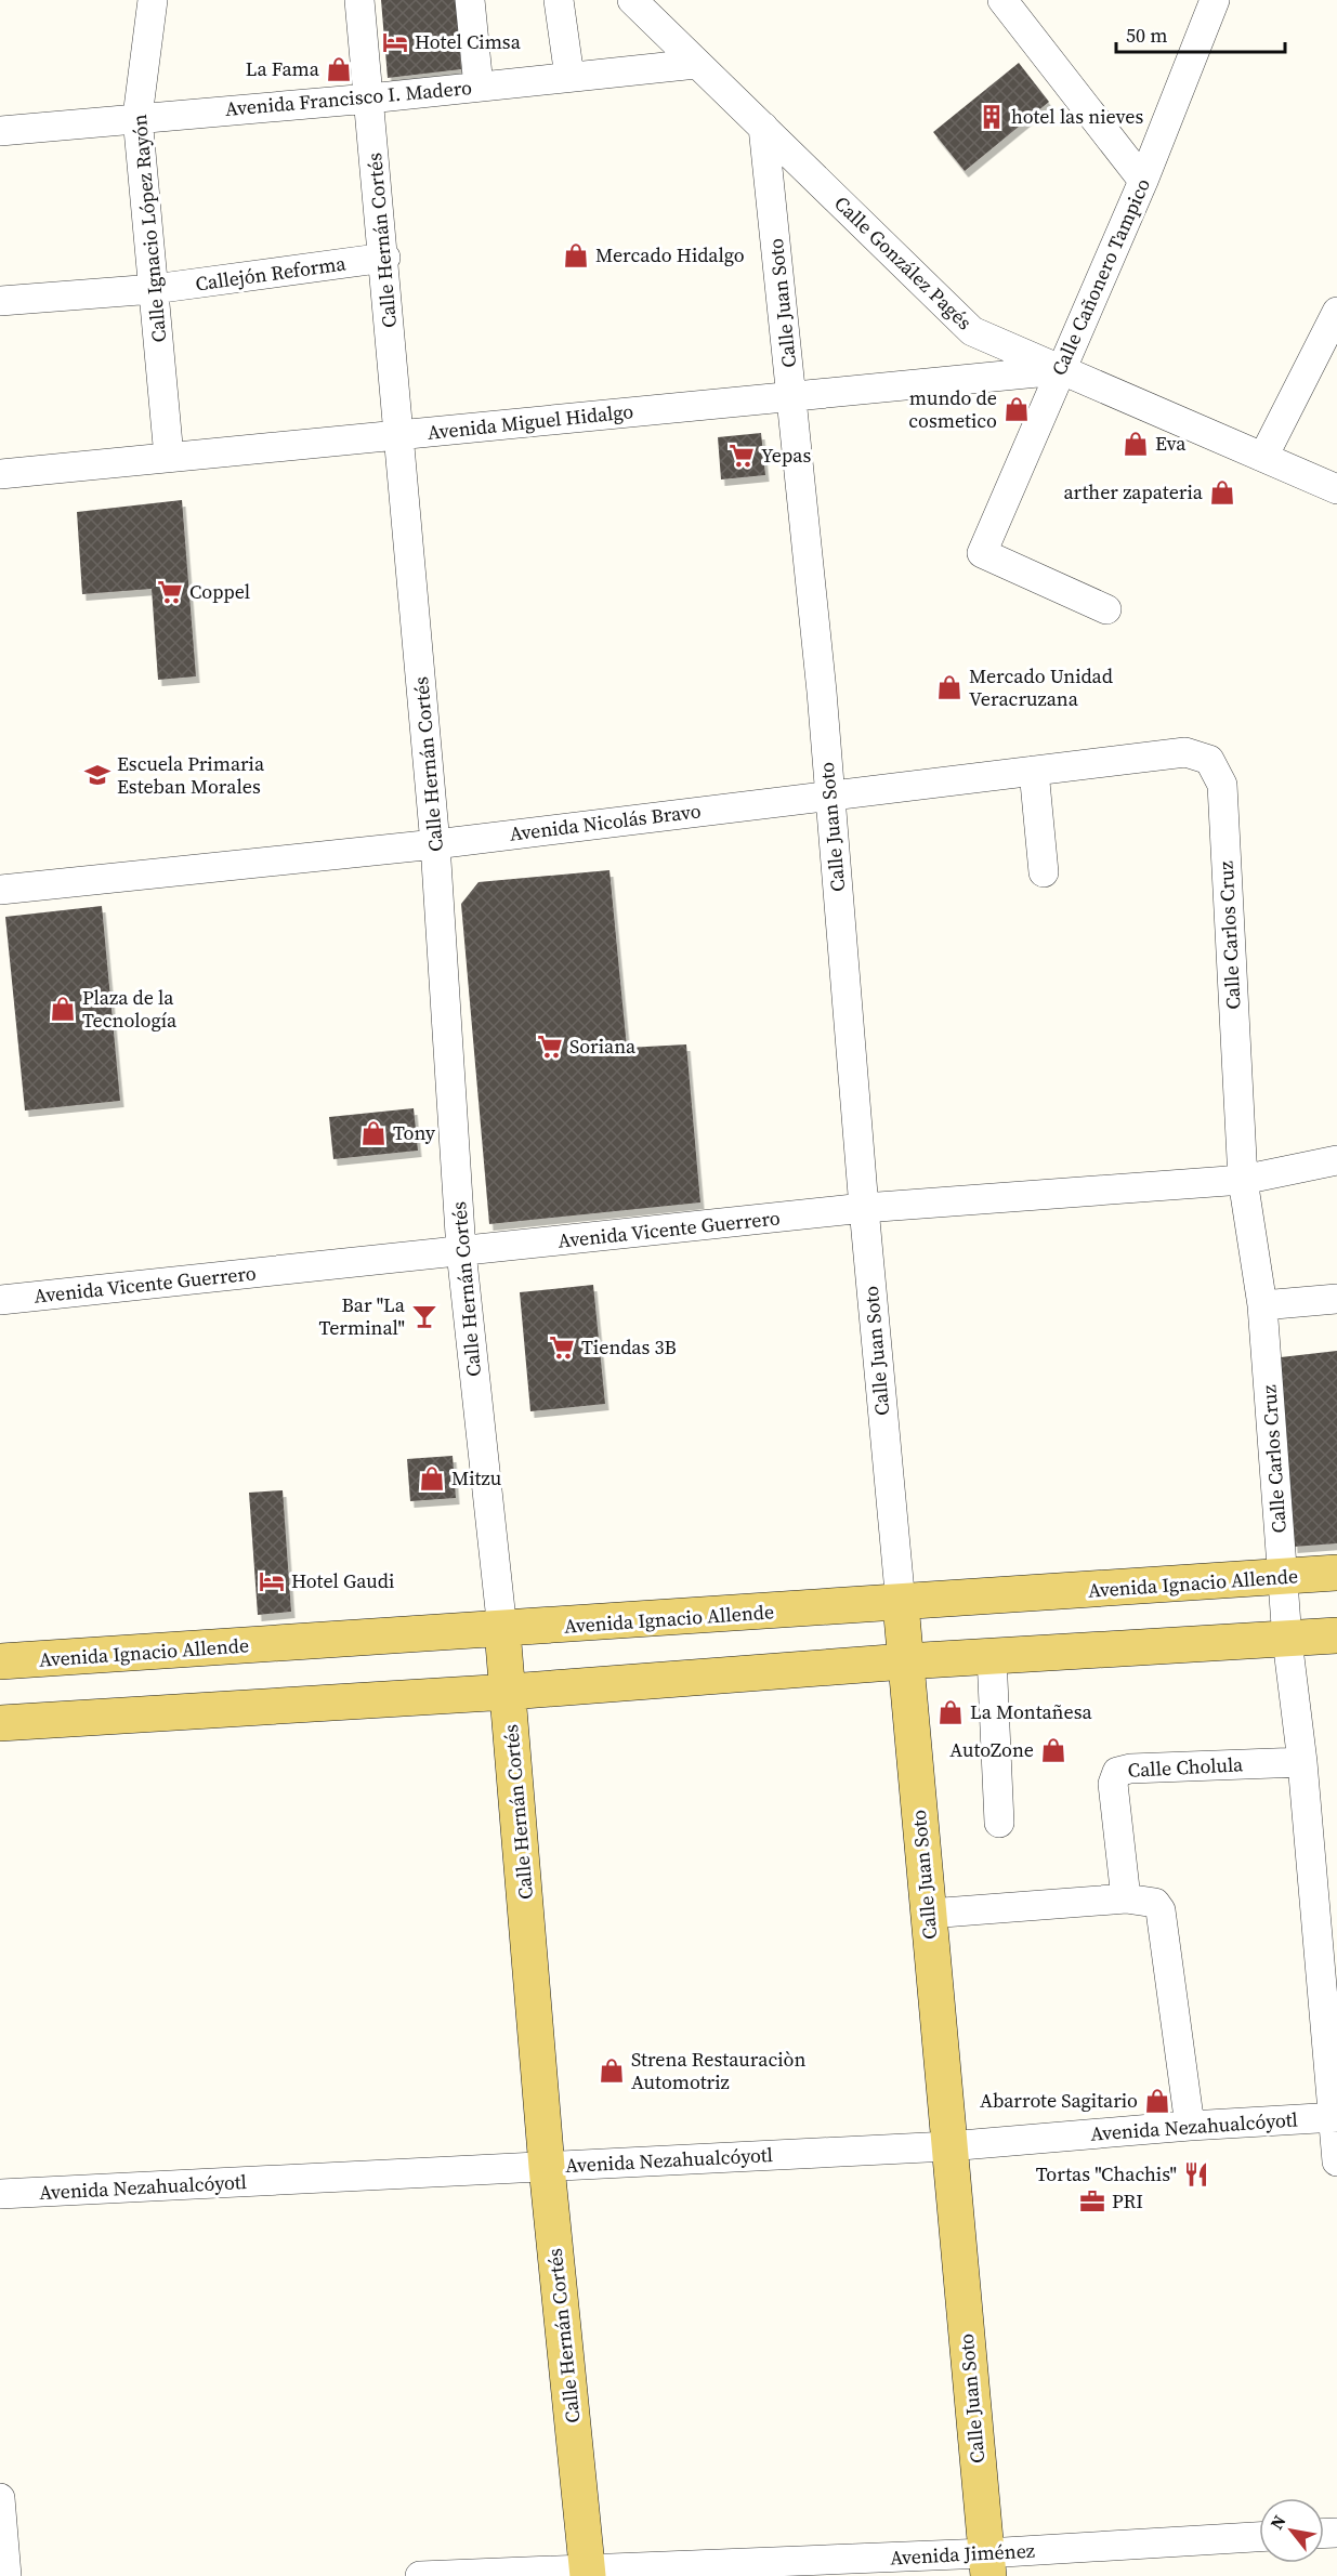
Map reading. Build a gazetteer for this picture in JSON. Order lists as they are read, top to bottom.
{
  "streets": {
    "main road": ["Calle Hernán Cortés", "Calle Juan Soto", "Avenida Ignacio Allende"],
    "street": [
      "Avenida Francisco I. Madero",
      "Calle Ignacio López Rayón",
      "Calle González Pagés",
      "Callejón Reforma",
      "Calle Cañonero Tampico",
      "Avenida Miguel Hidalgo",
      "Avenida Nicolás Bravo",
      "Calle Carlos Cruz",
      "Avenida Vicente Guerrero",
      "Calle Cholula",
      "Avenida Nezahualcóyotl",
      "Avenida Jiménez"
    ]
  },
  "crossings": [
    ["Avenida Francisco I. Madero", "Calle Ignacio López Rayón"],
    ["Avenida Francisco I. Madero", "Calle Hernán Cortés"],
    ["Avenida Francisco I. Madero", "Calle González Pagés"],
    ["Calle Ignacio López Rayón", "Callejón Reforma"],
    ["Calle Ignacio López Rayón", "Avenida Miguel Hidalgo"],
    ["Calle Hernán Cortés", "Callejón Reforma"],
    ["Calle Hernán Cortés", "Avenida Miguel Hidalgo"],
    ["Calle Hernán Cortés", "Avenida Nicolás Bravo"],
    ["Calle Hernán Cortés", "Avenida Vicente Guerrero"],
    ["Calle Hernán Cortés", "Avenida Ignacio Allende"],
    ["Calle Hernán Cortés", "Avenida Nezahualcóyotl"],
    ["Calle Hernán Cortés", "Avenida Jiménez"],
    ["Calle González Pagés", "Calle Cañonero Tampico"],
    ["Calle González Pagés", "Calle Juan Soto"],
    ["Calle González Pagés", "Avenida Miguel Hidalgo"],
    ["Calle Cañonero Tampico", "Avenida Miguel Hidalgo"],
    ["Calle Juan Soto", "Avenida Miguel Hidalgo"],
    ["Calle Juan Soto", "Avenida Nicolás Bravo"],
    ["Calle Juan Soto", "Avenida Vicente Guerrero"],
    ["Calle Juan Soto", "Avenida Ignacio Allende"],
    ["Calle Juan Soto", "Avenida Nezahualcóyotl"],
    ["Calle Juan Soto", "Avenida Jiménez"],
    ["Avenida Nicolás Bravo", "Calle Carlos Cruz"],
    ["Calle Carlos Cruz", "Avenida Vicente Guerrero"],
    ["Calle Carlos Cruz", "Avenida Ignacio Allende"],
    ["Calle Carlos Cruz", "Calle Cholula"],
    ["Calle Carlos Cruz", "Avenida Nezahualcóyotl"]
  ],
  "places": {
    "hotel": ["Hotel Cimsa", "Hotel Gaudi"],
    "shop": [
      "La Fama",
      "Mercado Hidalgo",
      "mundo de cosmetico",
      "Eva",
      "arther zapateria",
      "Mercado Unidad Veracruzana",
      "Plaza de la Tecnología",
      "Tony",
      "Mitzu",
      "La Montañesa",
      "AutoZone",
      "Strena Restauraciòn Automotriz",
      "Abarrote Sagitario"
    ],
    "building": ["hotel las nieves"],
    "supermarket": [
      "Yepas",
      "Coppel",
      "Soriana",
      "Tiendas 3B"
    ],
    "school or university": ["Escuela Primaria Esteban Morales"],
    "bar": ["Bar \"La Terminal\""],
    "restaurant": ["Tortas \"Chachis\""],
    "office": ["PRI"]
  },
  "scale_bar": "50 m",
  "north": "top left"
}
